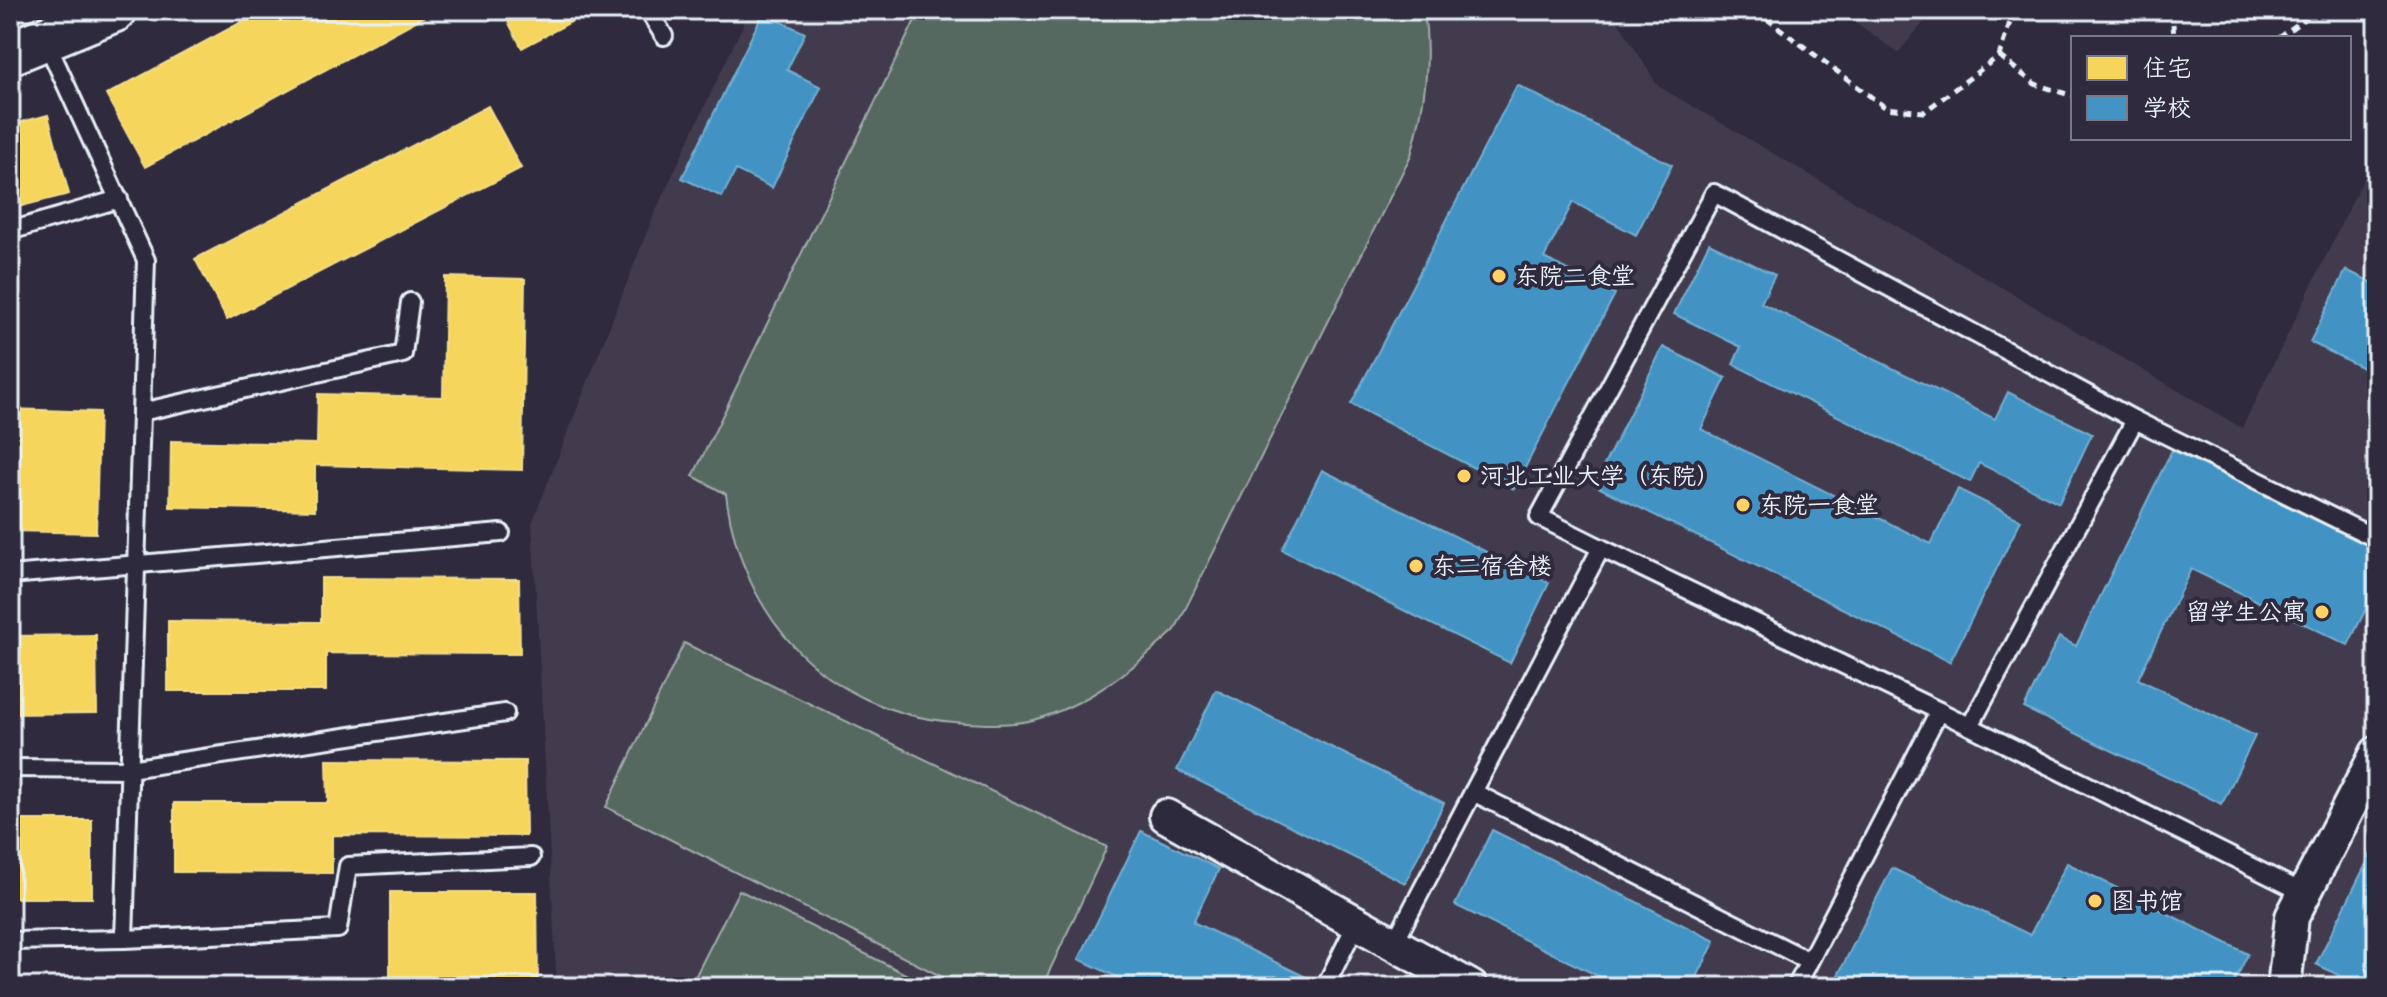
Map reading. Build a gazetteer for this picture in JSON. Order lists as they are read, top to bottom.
{
  "places": [
    "东院二食堂",
    "河北工业大学（东院）",
    "东院一食堂",
    "东二宿舍楼",
    "留学生公寓",
    "图书馆"
  ],
  "legend": ["住宅", "学校"]
}
